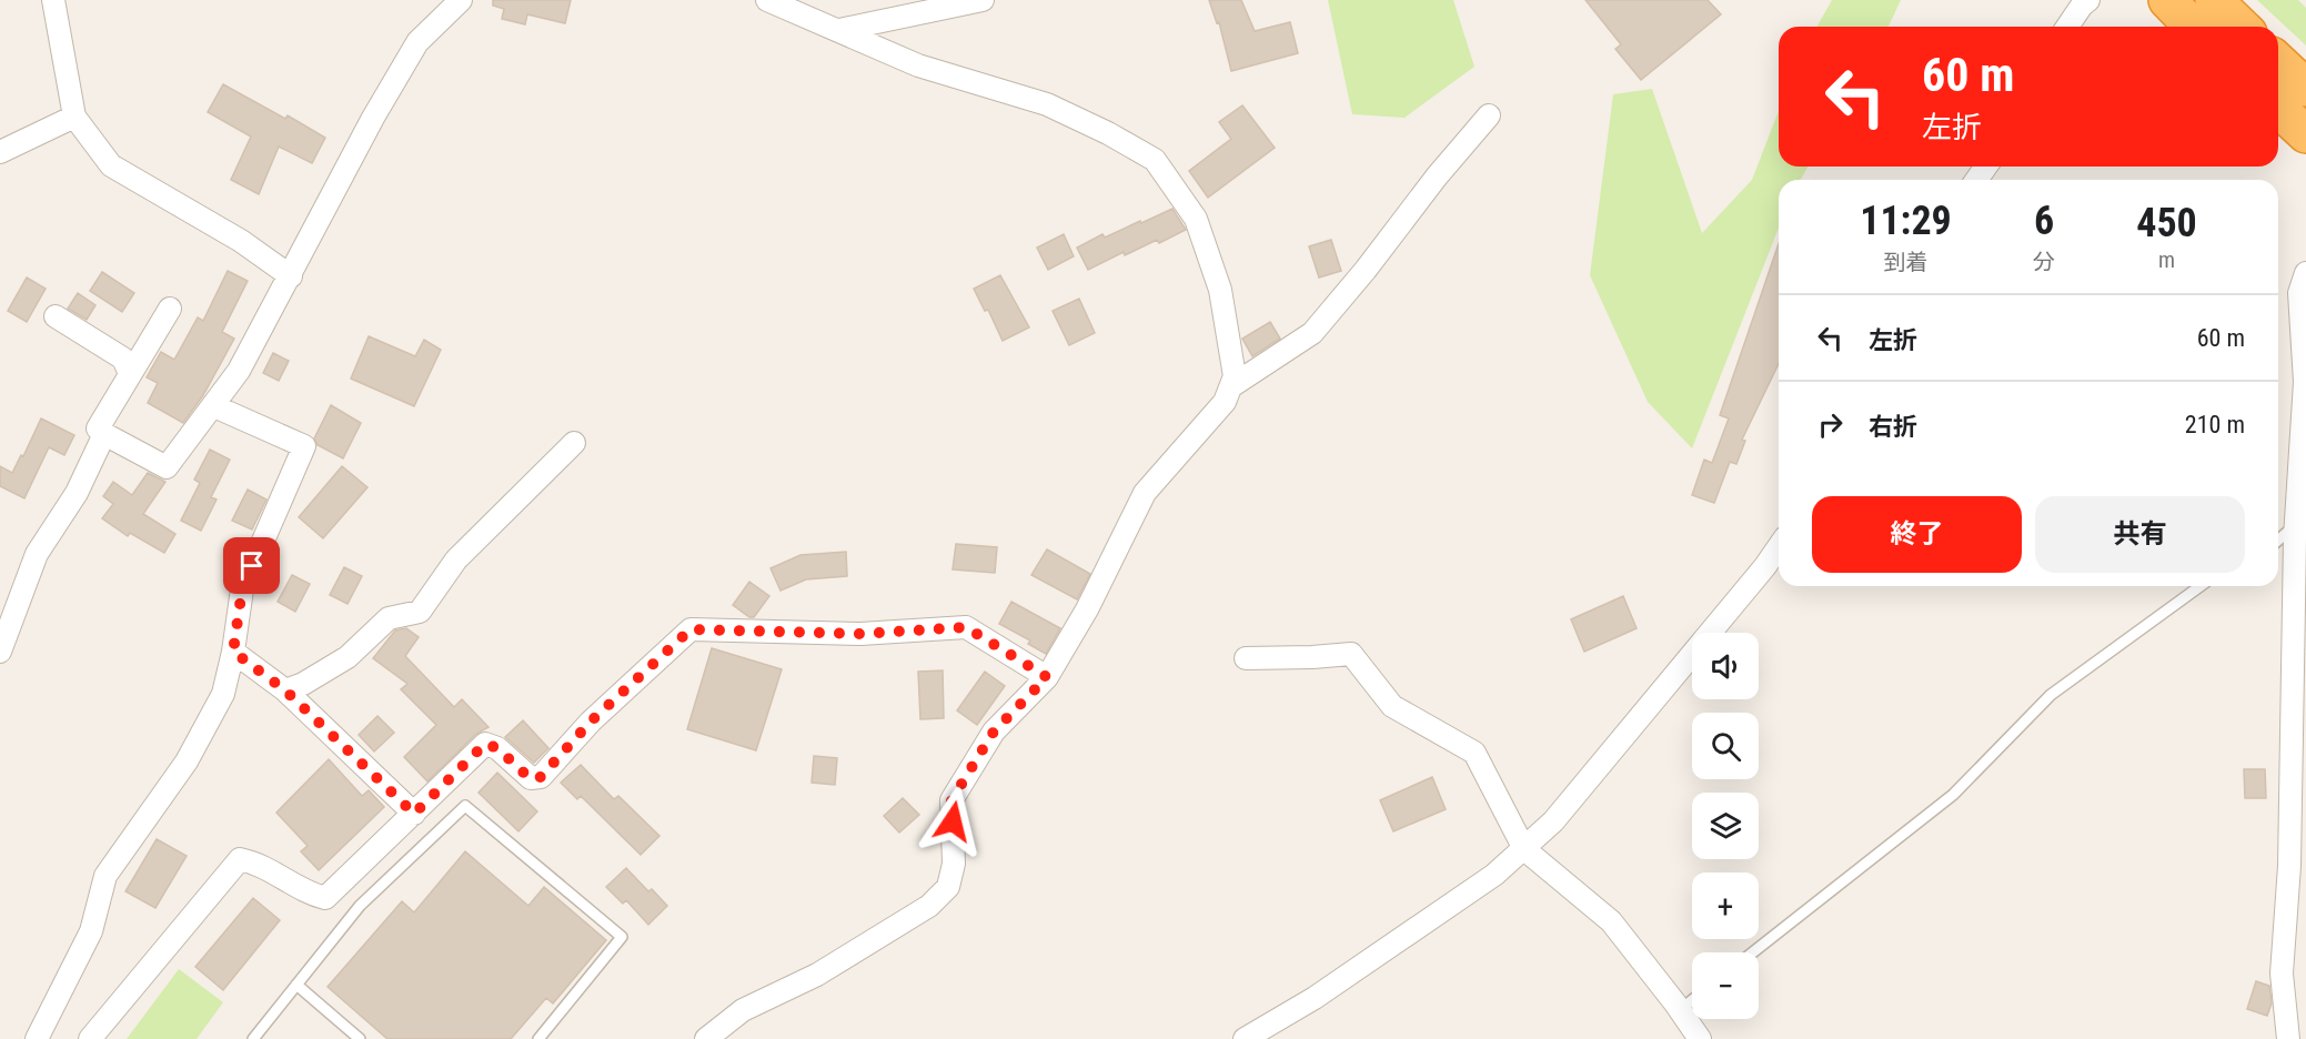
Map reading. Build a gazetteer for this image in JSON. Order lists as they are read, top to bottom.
{
  "page": {
    "turn": ["60 m", "左折"],
    "eta": [
      "11:29",
      "到着",
      "6",
      "分",
      "450",
      "m"
    ],
    "list": [
      {
        "name": "左折",
        "value": "60 m"
      },
      {
        "name": "右折",
        "value": "210 m"
      }
    ],
    "buttons": ["終了", "共有"],
    "map_buttons": ["+", "−"]
  }
}
